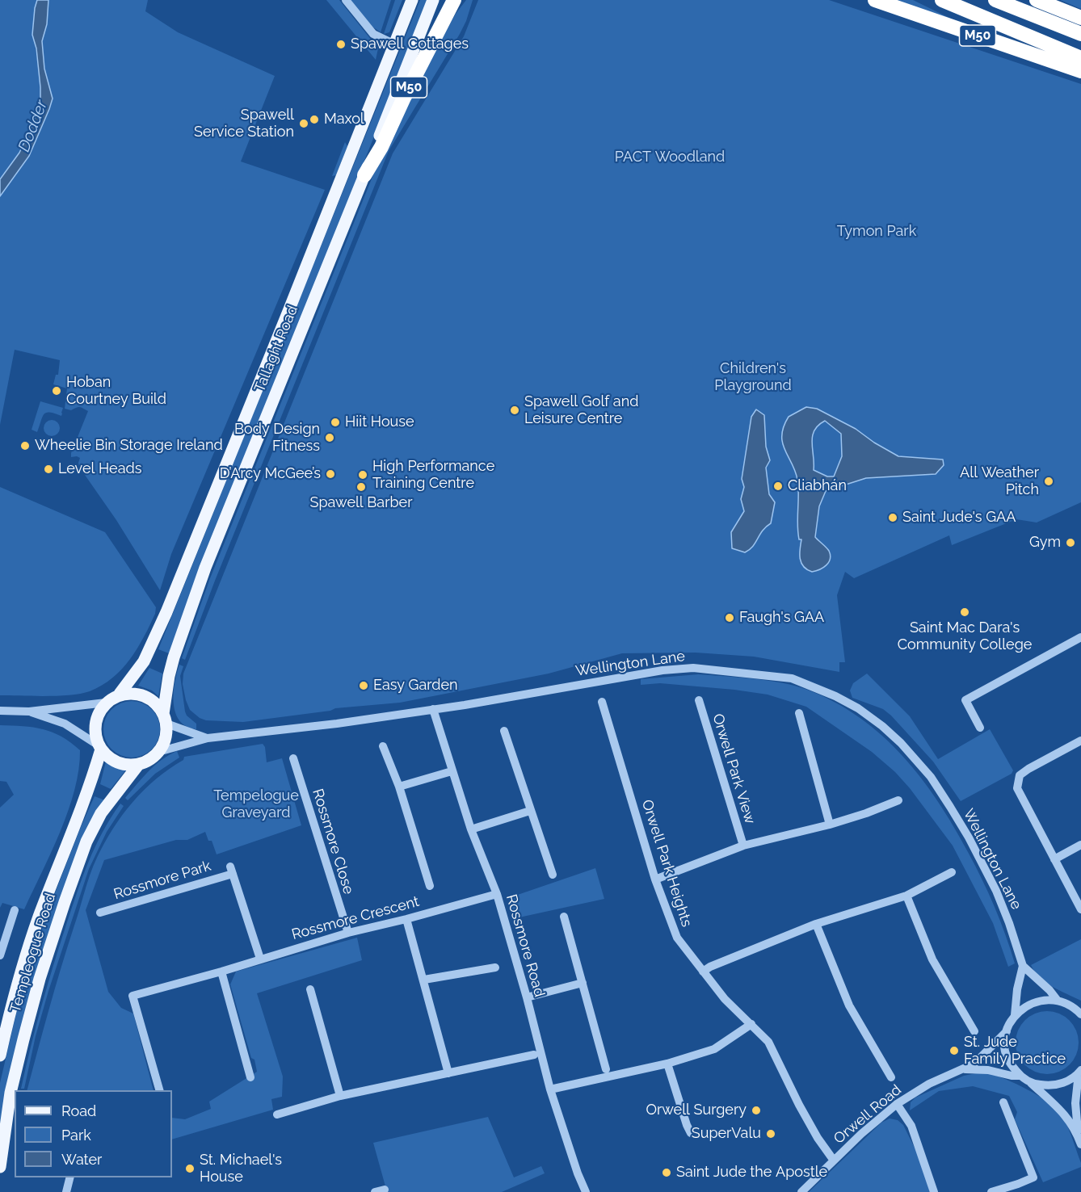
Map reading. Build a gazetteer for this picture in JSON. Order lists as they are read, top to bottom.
{
  "streets": {
    "highway": ["M50"],
    "main road": ["Tallaght Road", "Templeogue Road"],
    "street": [
      "Wellington Lane",
      "Orwell Park View",
      "Rossmore Close",
      "Orwell Park Heights",
      "Rossmore Park",
      "Rossmore Crescent",
      "Rossmore Road",
      "Orwell Road"
    ]
  },
  "crossings": [
    ["M50", "Tallaght Road"],
    ["Tallaght Road", "Wellington Lane"],
    ["Tallaght Road", "Templeogue Road"],
    ["Wellington Lane", "Rossmore Road"],
    ["Wellington Lane", "Templeogue Road"],
    ["Orwell Park View", "Orwell Park Heights"],
    ["Rossmore Close", "Rossmore Crescent"],
    ["Orwell Park Heights", "Orwell Road"],
    ["Rossmore Park", "Rossmore Crescent"],
    ["Rossmore Crescent", "Rossmore Road"]
  ],
  "water": ["Dodder"],
  "parks": [
    "PACT Woodland",
    "Tymon Park",
    "Children's Playground",
    "Tempelogue Graveyard"
  ],
  "places": [
    "Spawell Cottages",
    "Maxol",
    "Spawell Service Station",
    "Hoban Courtney Build",
    "Spawell Golf and Leisure Centre",
    "Hiit House",
    "Body Design Fitness",
    "Wheelie Bin Storage Ireland",
    "Level Heads",
    "D’Arcy McGee’s",
    "High Performance Training Centre",
    "All Weather Pitch",
    "Cliabhán",
    "Spawell Barber",
    "Saint Jude's GAA",
    "Gym",
    "Saint Mac Dara's Community College",
    "Faugh's GAA",
    "Easy Garden",
    "St. Jude Family Practice",
    "Orwell Surgery",
    "SuperValu",
    "St. Michael's House",
    "Saint Jude the Apostle"
  ],
  "legend": ["Road", "Park", "Water"]
}
